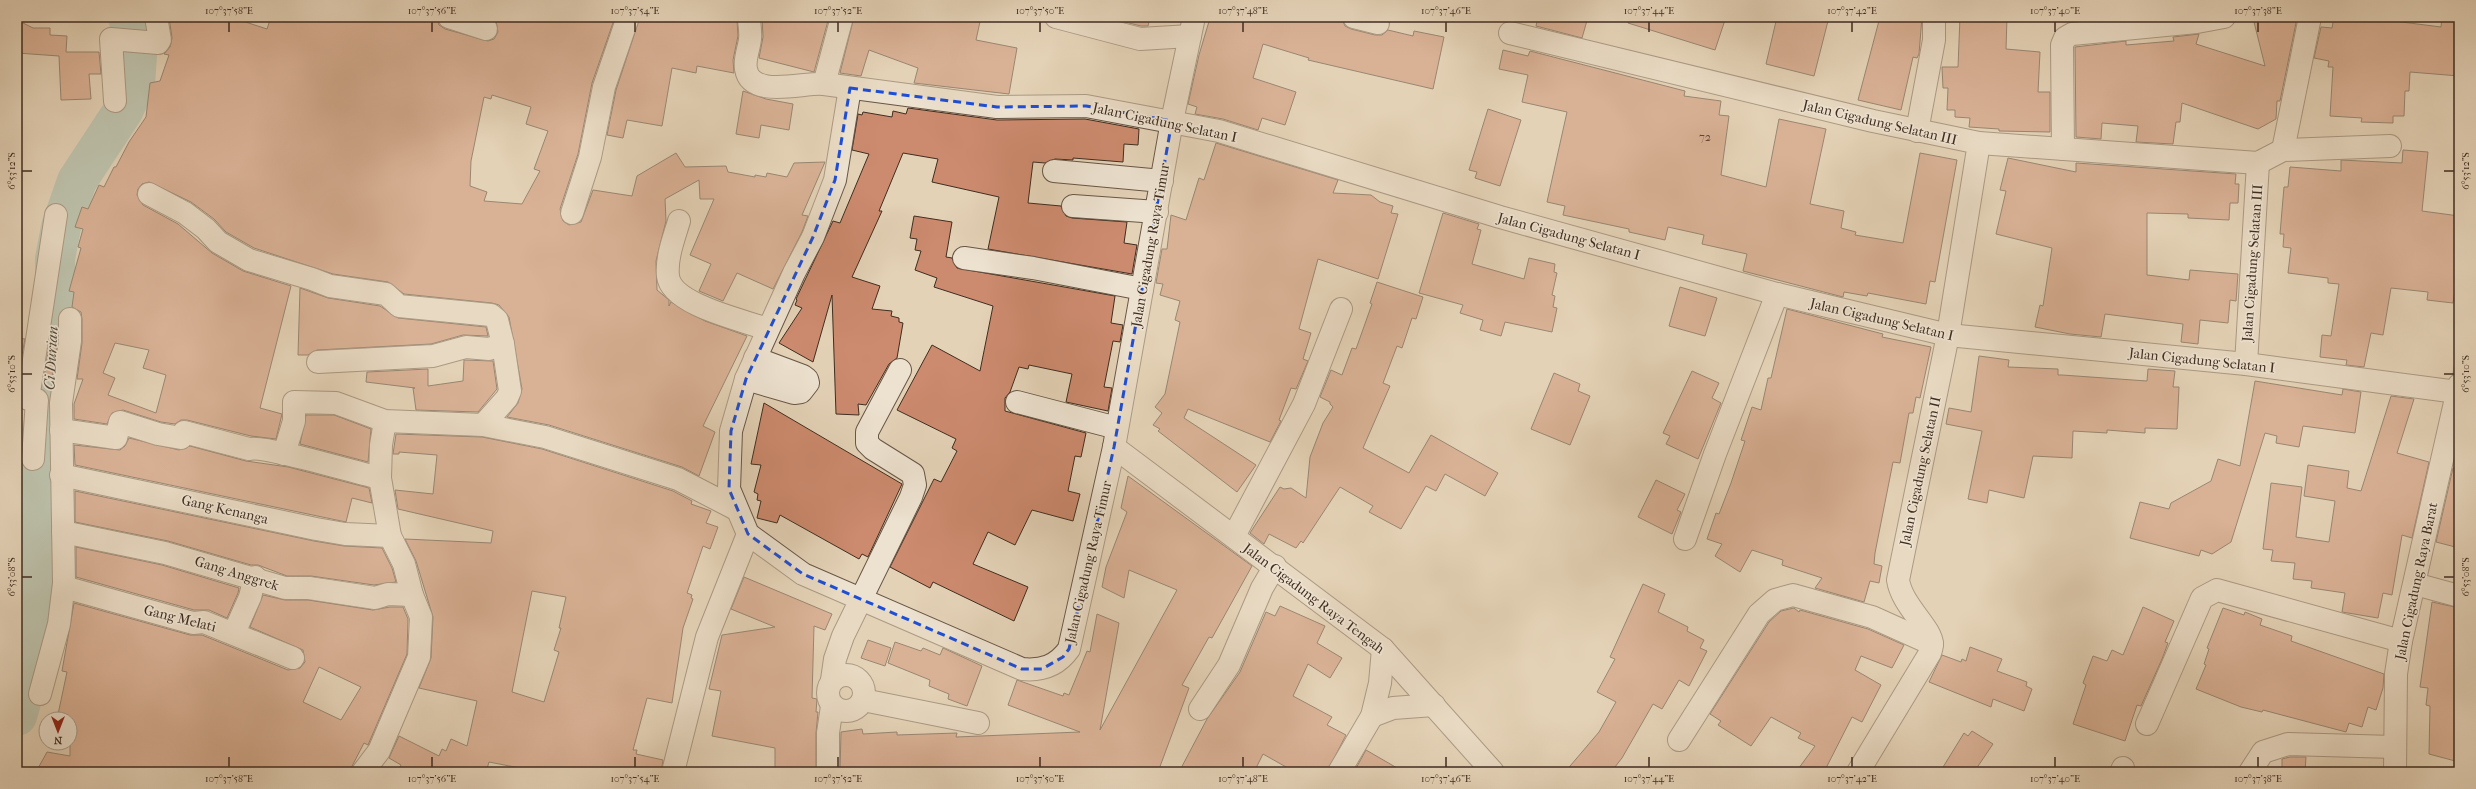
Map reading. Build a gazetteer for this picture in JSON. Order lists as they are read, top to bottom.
{
  "streets": {
    "street": [
      "Jalan Cigadung Selatan I",
      "Jalan Cigadung Selatan III",
      "Jalan Cigadung Raya Timur",
      "Jalan Cigadung Selatan II",
      "Gang Kenanga",
      "Gang Anggrek",
      "Jalan Cigadung Raya Barat",
      "Jalan Cigadung Raya Tengah",
      "Gang Melati"
    ]
  },
  "crossings": [
    ["Jalan Cigadung Selatan I", "Jalan Cigadung Selatan III"],
    ["Jalan Cigadung Selatan I", "Jalan Cigadung Raya Timur"],
    ["Jalan Cigadung Selatan I", "Jalan Cigadung Selatan II"],
    ["Jalan Cigadung Selatan I", "Jalan Cigadung Raya Barat"],
    ["Jalan Cigadung Selatan III", "Jalan Cigadung Selatan II"],
    ["Jalan Cigadung Raya Timur", "Jalan Cigadung Raya Tengah"]
  ],
  "water": ["Ci Durian"],
  "house_numbers": ["72"],
  "north": "bottom",
  "coordinates": [
    "107°37'58\"E",
    "107°37'56\"E",
    "107°37'54\"E",
    "107°37'52\"E",
    "107°37'50\"E",
    "107°37'48\"E",
    "107°37'46\"E",
    "107°37'44\"E",
    "107°37'42\"E",
    "107°37'40\"E",
    "107°37'38\"E",
    "6°53'12\"S",
    "6°53'10\"S",
    "6°53'08\"S"
  ]
}
